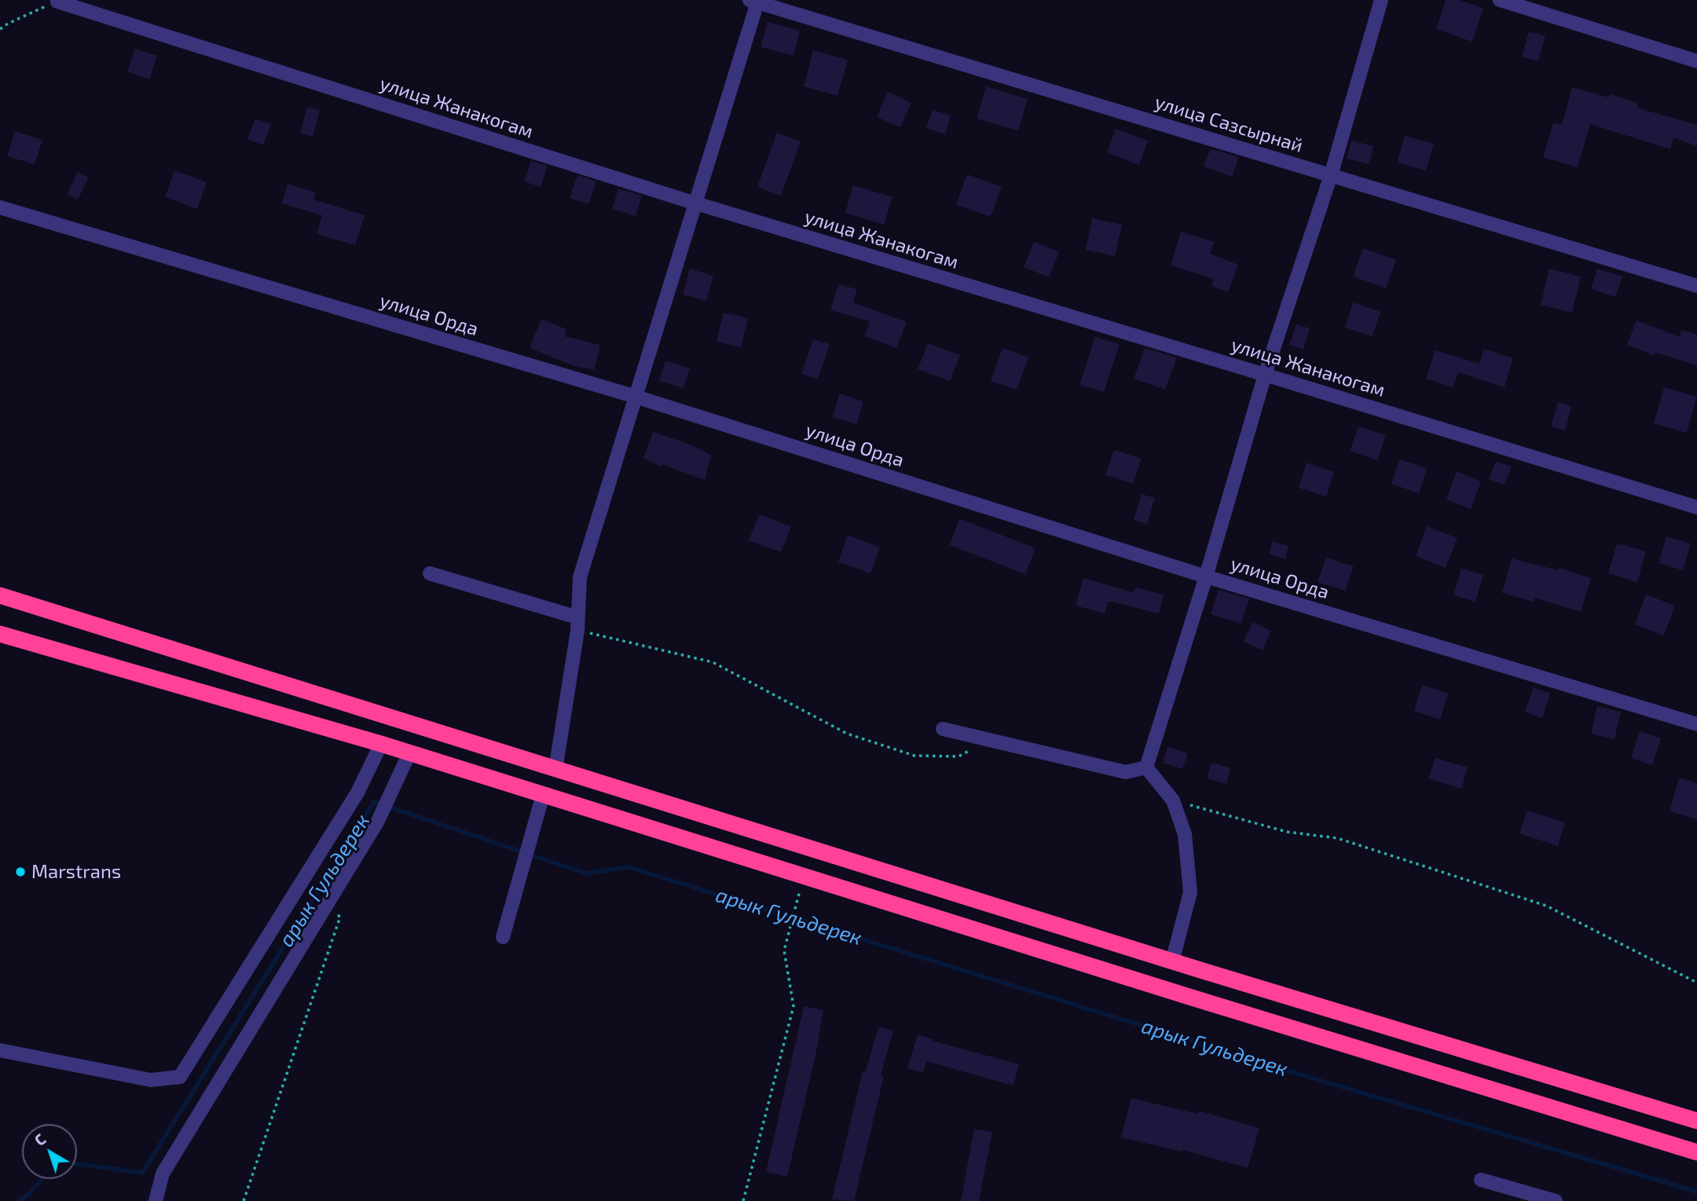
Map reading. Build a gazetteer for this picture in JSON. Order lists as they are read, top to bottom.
{
  "streets": {
    "street": ["улица Жанакогам", "улица Сазсырнай", "улица Орда"]
  },
  "water": ["арык Гульдерек"],
  "places": ["Marstrans"],
  "north": "top left"
}
